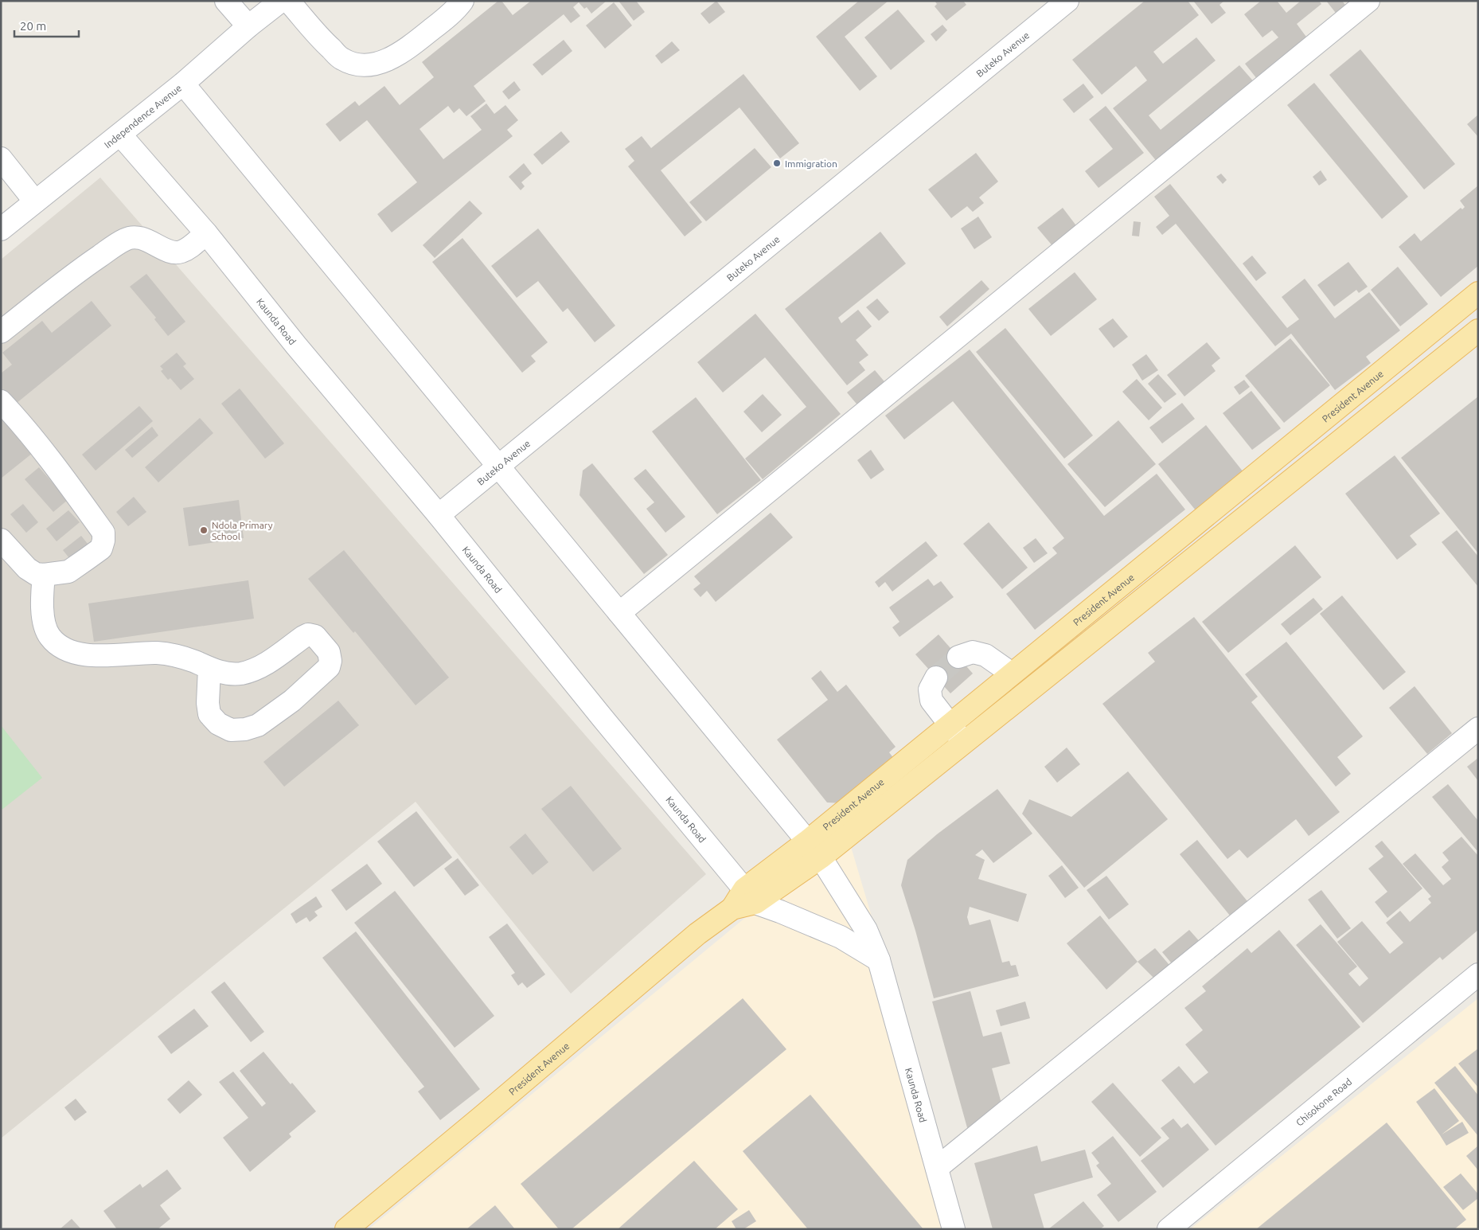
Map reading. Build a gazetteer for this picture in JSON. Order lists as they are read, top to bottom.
{
  "streets": {
    "main road": ["President Avenue"],
    "street": [
      "Buteko Avenue",
      "Independence Avenue",
      "Kaunda Road",
      "Chisokone Road"
    ]
  },
  "crossings": [
    ["Buteko Avenue", "Kaunda Road"],
    ["Independence Avenue", "Kaunda Road"],
    ["Kaunda Road", "President Avenue"]
  ],
  "places": ["Immigration", "Ndola Primary School"],
  "scale_bar": "20 m"
}
